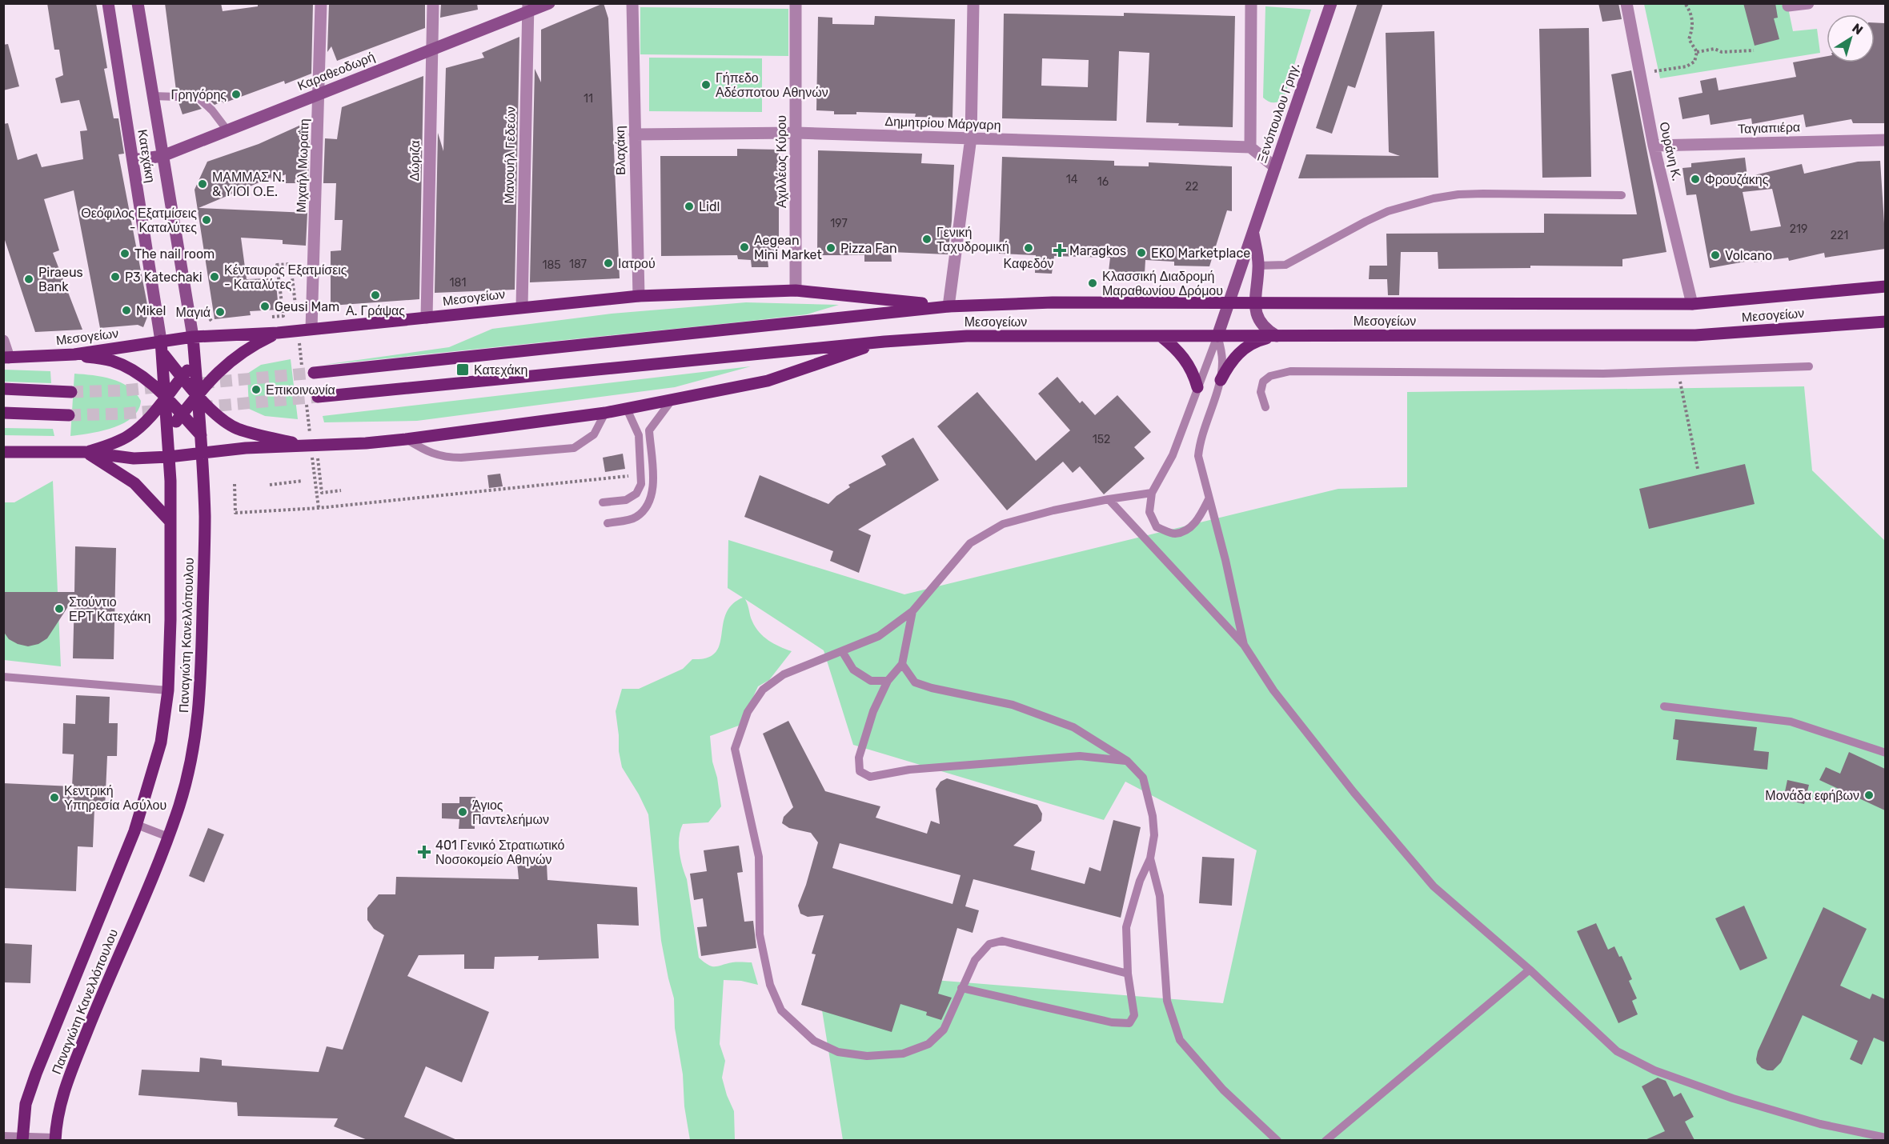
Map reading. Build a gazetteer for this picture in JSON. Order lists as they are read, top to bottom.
{
  "streets": {
    "main road": ["Μεσογείων", "Παναγιώτη Κανελλόπουλου"],
    "street": [
      "Καραθεοδωρή",
      "Ξενόπουλου Γρηγ.",
      "Δημητρίου Μάργαρη",
      "Ταγιαπιέρα",
      "Βλαχάκη",
      "Ουράνη Κ.",
      "Μανουήλ Γεδεών",
      "Κατεχάκη",
      "Δώριζα",
      "Αχιλλέως Κύρου",
      "Μιχαήλ Μωραΐτη"
    ]
  },
  "crossings": [
    ["Καραθεοδωρή", "Μανουήλ Γεδεών"],
    ["Καραθεοδωρή", "Κατεχάκη"],
    ["Καραθεοδωρή", "Δώριζα"],
    ["Καραθεοδωρή", "Μιχαήλ Μωραΐτη"],
    ["Ξενόπουλου Γρηγ.", "Μεσογείων"],
    ["Δημητρίου Μάργαρη", "Βλαχάκη"],
    ["Δημητρίου Μάργαρη", "Αχιλλέως Κύρου"],
    ["Ταγιαπιέρα", "Ουράνη Κ."],
    ["Βλαχάκη", "Μεσογείων"],
    ["Ουράνη Κ.", "Μεσογείων"],
    ["Μανουήλ Γεδεών", "Μεσογείων"],
    ["Κατεχάκη", "Μεσογείων"],
    ["Κατεχάκη", "Παναγιώτη Κανελλόπουλου"],
    ["Δώριζα", "Μεσογείων"],
    ["Αχιλλέως Κύρου", "Μεσογείων"],
    ["Μιχαήλ Μωραΐτη", "Μεσογείων"],
    ["Μεσογείων", "Παναγιώτη Κανελλόπουλου"]
  ],
  "places": {
    "other": [
      "Γήπεδο Αδέσποτου Αθηνών",
      "Γρηγόρης",
      "Φρουζάκης",
      "ΜΑΜΜΑΣ Ν. & ΥΙΟΙ Ο.Ε.",
      "Lidl",
      "Θεόφιλος Εξατμίσεις - Καταλύτες",
      "Γενική Ταχυδρομική",
      "Aegean Mini Market",
      "Pizza Fan",
      "Καφεδόν",
      "EKO Marketplace",
      "The nail room",
      "Volcano",
      "Ιατρού",
      "P3 Katechaki",
      "Κένταυρος Εξατμίσεις - Καταλύτες",
      "Piraeus Bank",
      "Κλασσική Διαδρομή Μαραθωνίου Δρόμου",
      "Α. Γράψας",
      "Geusi Mam",
      "Mikel",
      "Μαγιά",
      "Επικοινωνία",
      "Στούντιο ΕΡΤ Κατεχάκη",
      "Μονάδα εφήβων",
      "Κεντρική Υπηρεσία Ασύλου",
      "Άγιος Παντελεήμων"
    ],
    "health": ["Maragkos", "401 Γενικό Στρατιωτικό Νοσοκομείο Αθηνών"],
    "transit": ["Κατεχάκη"]
  },
  "house_numbers": [
    "11",
    "14",
    "16",
    "22",
    "197",
    "219",
    "221",
    "187",
    "185",
    "181",
    "152"
  ],
  "north": "top right"
}
